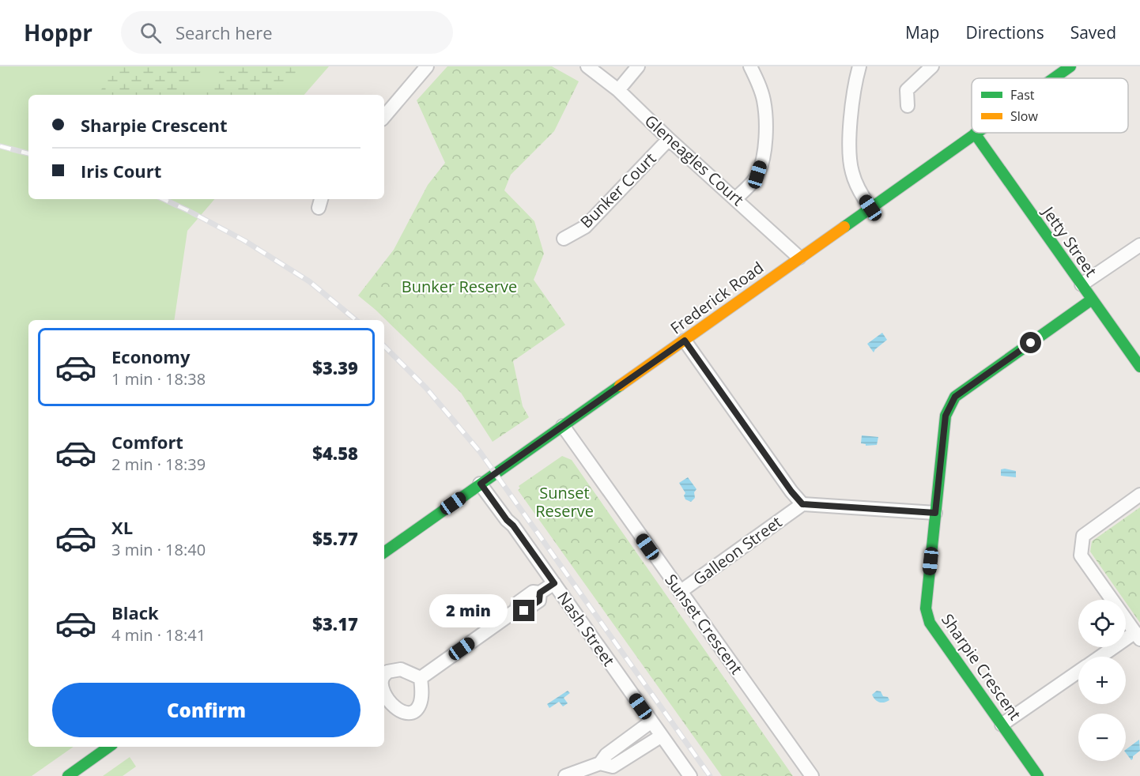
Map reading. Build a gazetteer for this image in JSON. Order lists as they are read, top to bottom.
{
  "streets": {
    "main road": ["Jetty Street", "Frederick Road", "Sharpie Crescent"],
    "street": [
      "Gleneagles Court",
      "Bunker Court",
      "Galleon Street",
      "Sunset Crescent",
      "Nash Street"
    ]
  },
  "crossings": [
    ["Gleneagles Court", "Bunker Court"],
    ["Gleneagles Court", "Frederick Road"],
    ["Jetty Street", "Frederick Road"],
    ["Jetty Street", "Sharpie Crescent"],
    ["Frederick Road", "Sunset Crescent"],
    ["Frederick Road", "Nash Street"],
    ["Galleon Street", "Sunset Crescent"]
  ],
  "parks": ["Bunker Reserve", "Sunset Reserve"],
  "legend": ["Fast", "Slow"],
  "page": {
    "header": "Hoppr",
    "search": "Search here",
    "nav": ["Map", "Directions", "Saved"],
    "banner": ["Sharpie Crescent", "Iris Court"],
    "list": [
      {
        "name": "Economy",
        "note": "1 min · 18:38",
        "value": "$3.39"
      },
      {
        "name": "Comfort",
        "note": "2 min · 18:39",
        "value": "$4.58"
      },
      {
        "name": "XL",
        "note": "3 min · 18:40",
        "value": "$5.77"
      },
      {
        "name": "Black",
        "note": "4 min · 18:41",
        "value": "$3.17"
      }
    ],
    "bubble": "2 min",
    "map_buttons": ["+", "−"],
    "buttons": "Confirm"
  }
}
